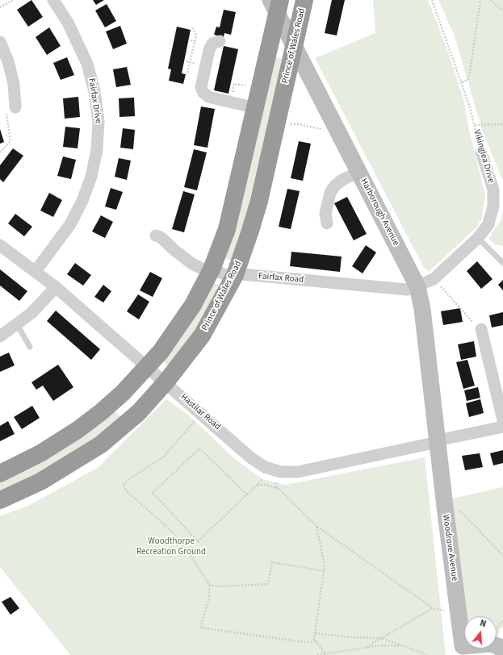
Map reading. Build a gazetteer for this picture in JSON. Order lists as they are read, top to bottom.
{
  "streets": {
    "highway": ["Prince of Wales Road"],
    "street": [
      "Fairfax Drive",
      "Vikinglea Drive",
      "Harborough Avenue",
      "Fairfax Road",
      "Hastilar Road",
      "Woodrove Avenue"
    ]
  },
  "crossings": [
    ["Prince of Wales Road", "Harborough Avenue"],
    ["Prince of Wales Road", "Fairfax Road"],
    ["Prince of Wales Road", "Hastilar Road"],
    ["Fairfax Drive", "Hastilar Road"],
    ["Vikinglea Drive", "Harborough Avenue"],
    ["Vikinglea Drive", "Fairfax Road"],
    ["Harborough Avenue", "Fairfax Road"],
    ["Harborough Avenue", "Hastilar Road"],
    ["Harborough Avenue", "Woodrove Avenue"],
    ["Hastilar Road", "Woodrove Avenue"]
  ],
  "parks": ["Woodthorpe Recreation Ground"],
  "north": "top"
}
